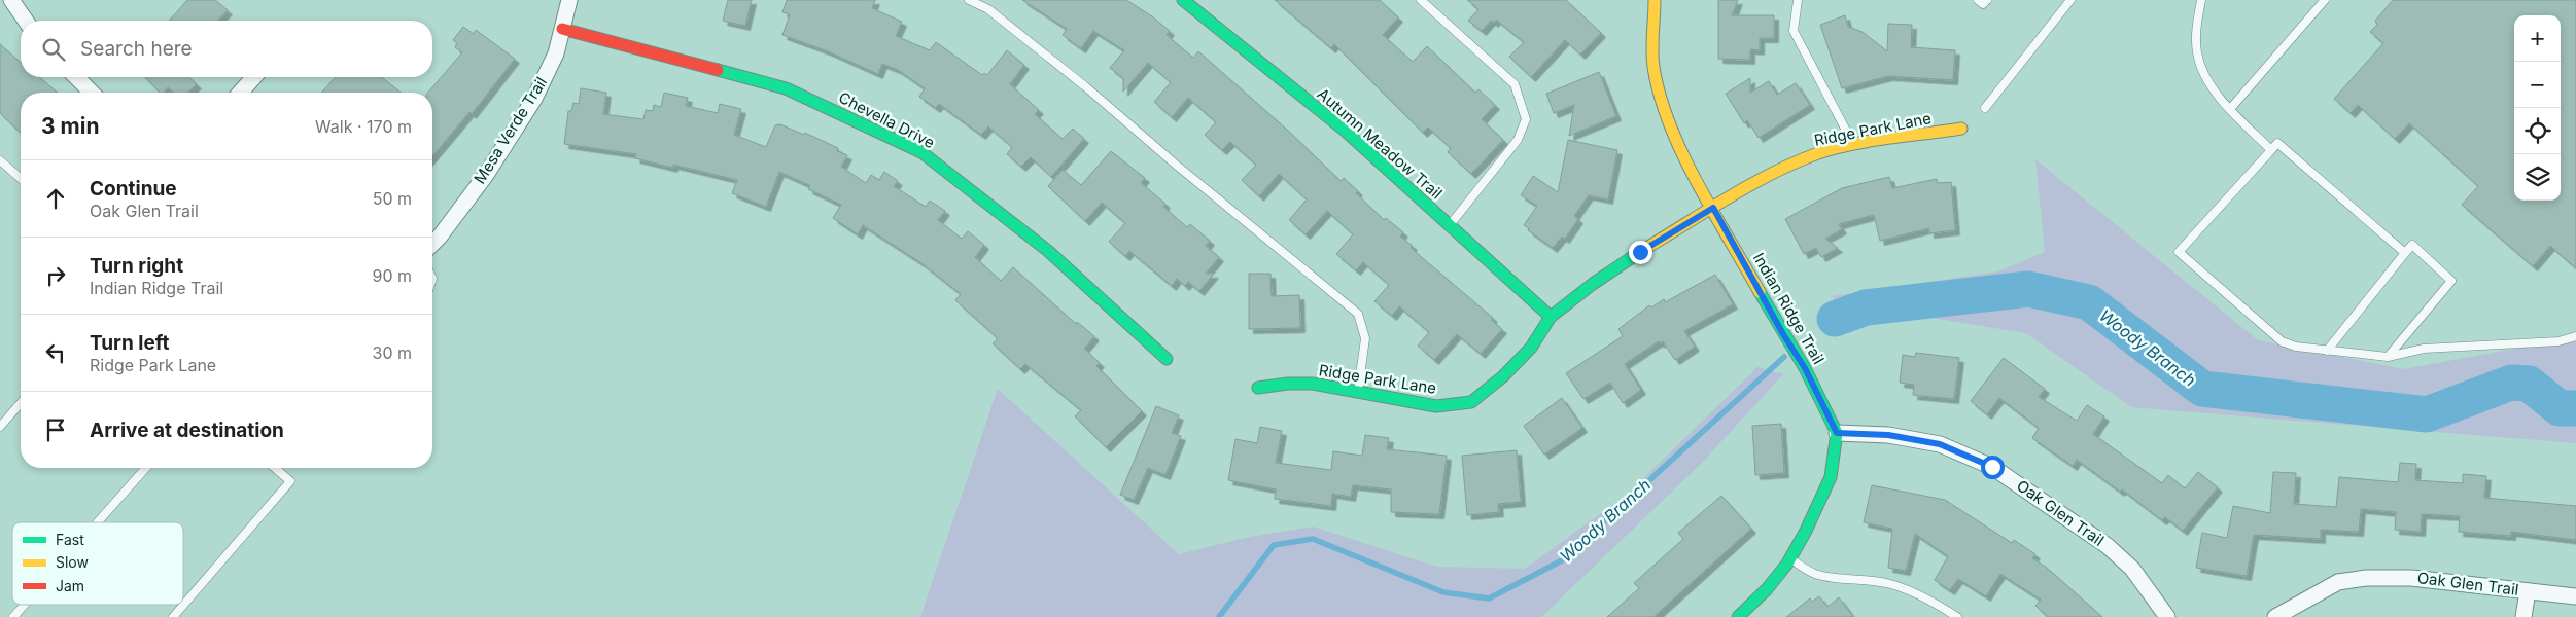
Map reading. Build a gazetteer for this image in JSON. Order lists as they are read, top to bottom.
{
  "streets": {
    "street": [
      "Chevella Drive",
      "Ridge Park Lane",
      "Mesa Verde Trail",
      "Autumn Meadow Trail",
      "Indian Ridge Trail",
      "Oak Glen Trail"
    ]
  },
  "crossings": [
    ["Chevella Drive", "Mesa Verde Trail"],
    ["Ridge Park Lane", "Autumn Meadow Trail"],
    ["Ridge Park Lane", "Indian Ridge Trail"],
    ["Indian Ridge Trail", "Oak Glen Trail"]
  ],
  "water": ["Woody Branch"],
  "legend": ["Fast", "Slow", "Jam"],
  "page": {
    "map_buttons": ["+", "−"],
    "search": "Search here",
    "heading": ["3 min", "Walk · 170 m"],
    "list": [
      ["Continue", "Oak Glen Trail", "50 m"],
      ["Turn right", "Indian Ridge Trail", "90 m"],
      ["Turn left", "Ridge Park Lane", "30 m"],
      "Arrive at destination"
    ]
  }
}
